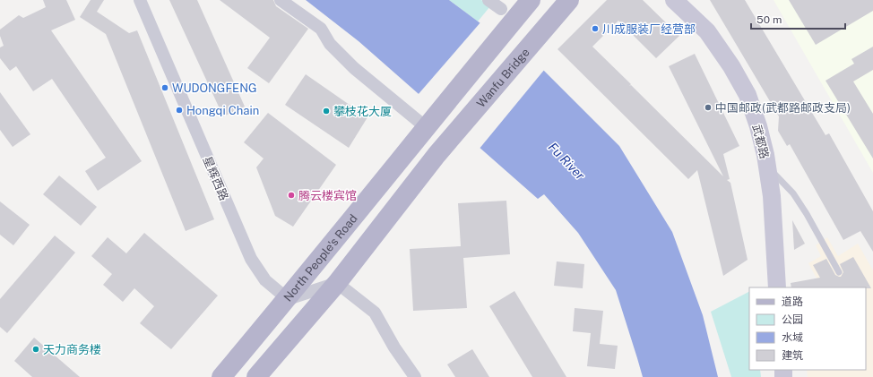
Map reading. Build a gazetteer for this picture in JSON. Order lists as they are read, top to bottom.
{
  "streets": {
    "main road": ["Wanfu Bridge", "North People's Road"],
    "street": ["武都路", "星辉西路"]
  },
  "crossings": [
    ["星辉西路", "North People's Road"]
  ],
  "water": ["Fu River"],
  "places": [
    "川成服装厂经营部",
    "WUDONGFENG",
    "中国邮政(武都路邮政支局)",
    "Hongqi Chain",
    "攀枝花大厦",
    "腾云楼宾馆",
    "天力商务楼"
  ],
  "legend": [
    "道路",
    "公园",
    "水域",
    "建筑"
  ],
  "scale_bar": "50 m"
}
